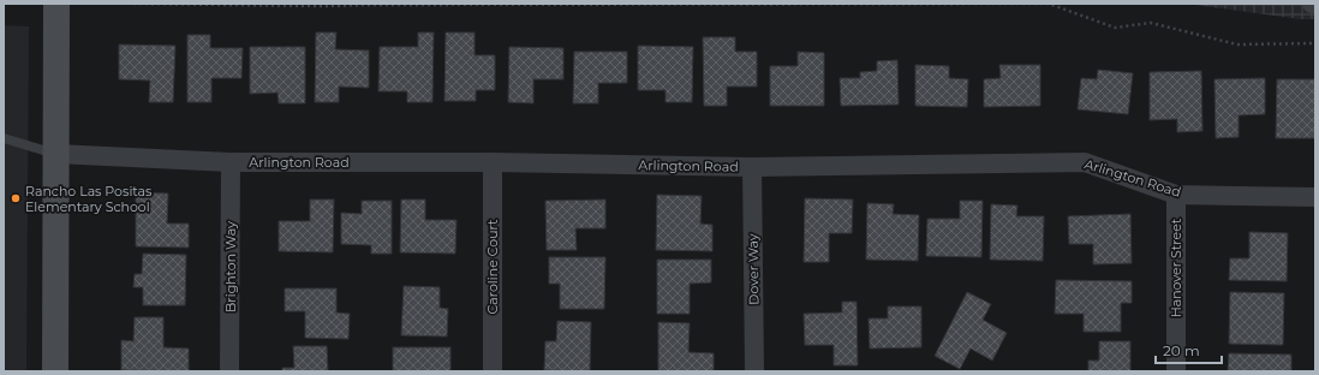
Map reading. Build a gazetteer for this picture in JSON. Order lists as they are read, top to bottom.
{
  "streets": {
    "street": [
      "Arlington Road",
      "Brighton Way",
      "Caroline Court",
      "Hanover Street",
      "Dover Way"
    ]
  },
  "crossings": [
    ["Arlington Road", "Brighton Way"],
    ["Arlington Road", "Caroline Court"],
    ["Arlington Road", "Hanover Street"],
    ["Arlington Road", "Dover Way"]
  ],
  "places": ["Rancho Las Positas Elementary School"],
  "scale_bar": "20 m"
}
